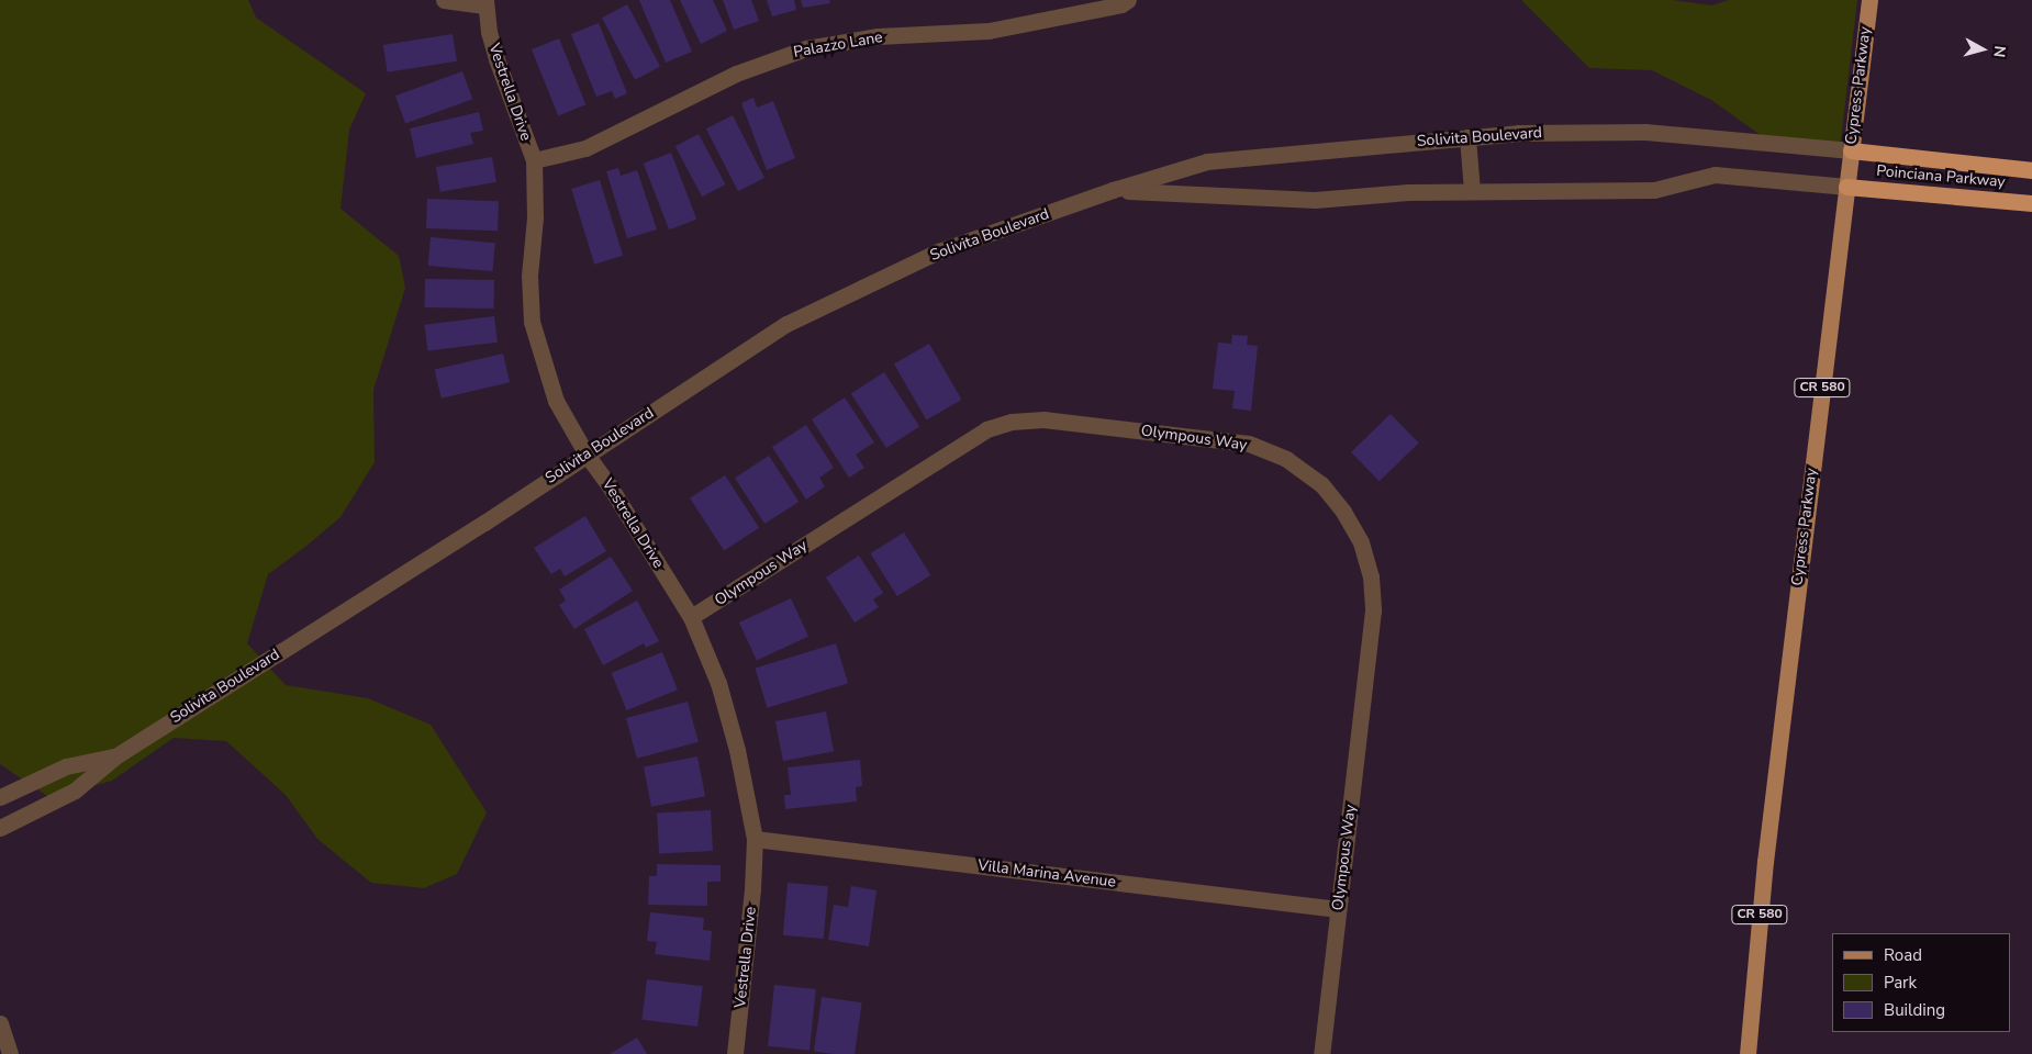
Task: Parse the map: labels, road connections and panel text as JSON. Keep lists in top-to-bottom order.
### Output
{
  "streets": {
    "highway": ["Poinciana Parkway"],
    "main road": ["Cypress Parkway", "CR 580"],
    "street": [
      "Palazzo Lane",
      "Vestrella Drive",
      "Solivita Boulevard",
      "Olympous Way",
      "Villa Marina Avenue"
    ]
  },
  "crossings": [
    ["Palazzo Lane", "Vestrella Drive"],
    ["Cypress Parkway", "Solivita Boulevard"],
    ["Cypress Parkway", "Poinciana Parkway"],
    ["Vestrella Drive", "Solivita Boulevard"],
    ["Vestrella Drive", "Olympous Way"],
    ["Vestrella Drive", "Villa Marina Avenue"],
    ["Solivita Boulevard", "Poinciana Parkway"],
    ["Olympous Way", "Villa Marina Avenue"]
  ],
  "legend": ["Road", "Park", "Building"],
  "north": "right"
}
